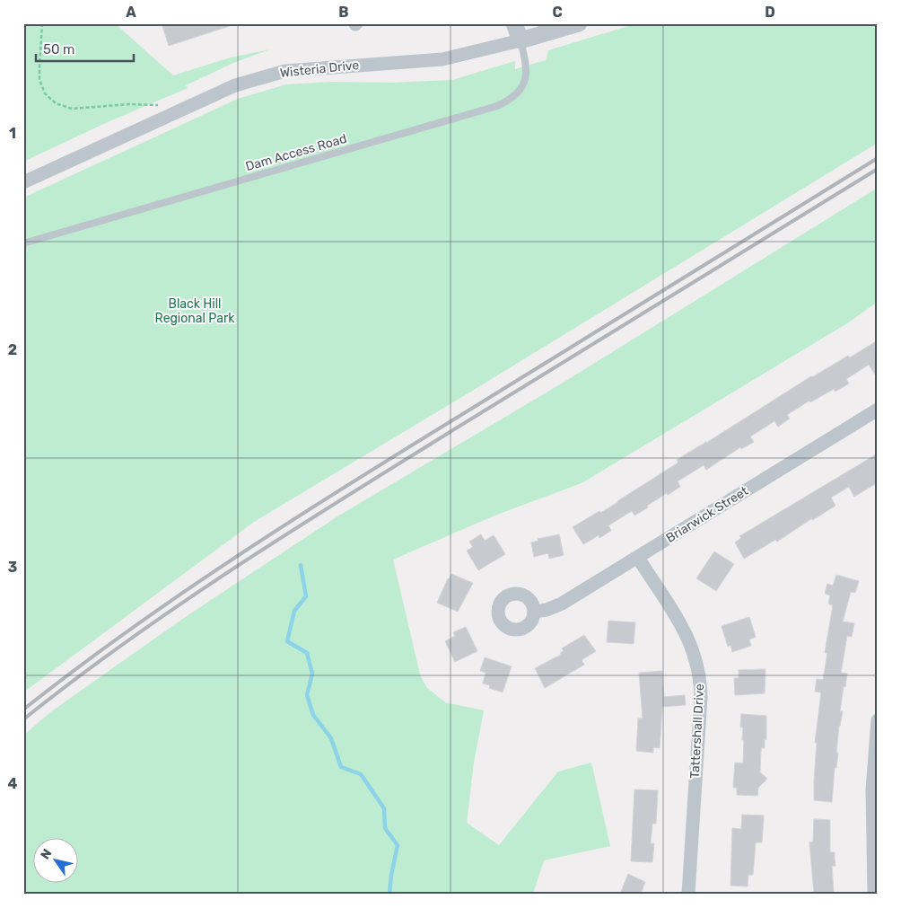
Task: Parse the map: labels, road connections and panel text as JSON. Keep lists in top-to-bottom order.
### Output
{
  "streets": {
    "street": ["Wisteria Drive", "Briarwick Street", "Tattershall Drive"],
    "lane": ["Dam Access Road"]
  },
  "crossings": [
    ["Wisteria Drive", "Dam Access Road"],
    ["Briarwick Street", "Tattershall Drive"]
  ],
  "parks": ["Black Hill Regional Park"],
  "scale_bar": "50 m",
  "north": "top left",
  "grid": {
    "columns": [
      "A",
      "B",
      "C",
      "D"
    ],
    "rows": [
      "1",
      "2",
      "3",
      "4"
    ]
  }
}
